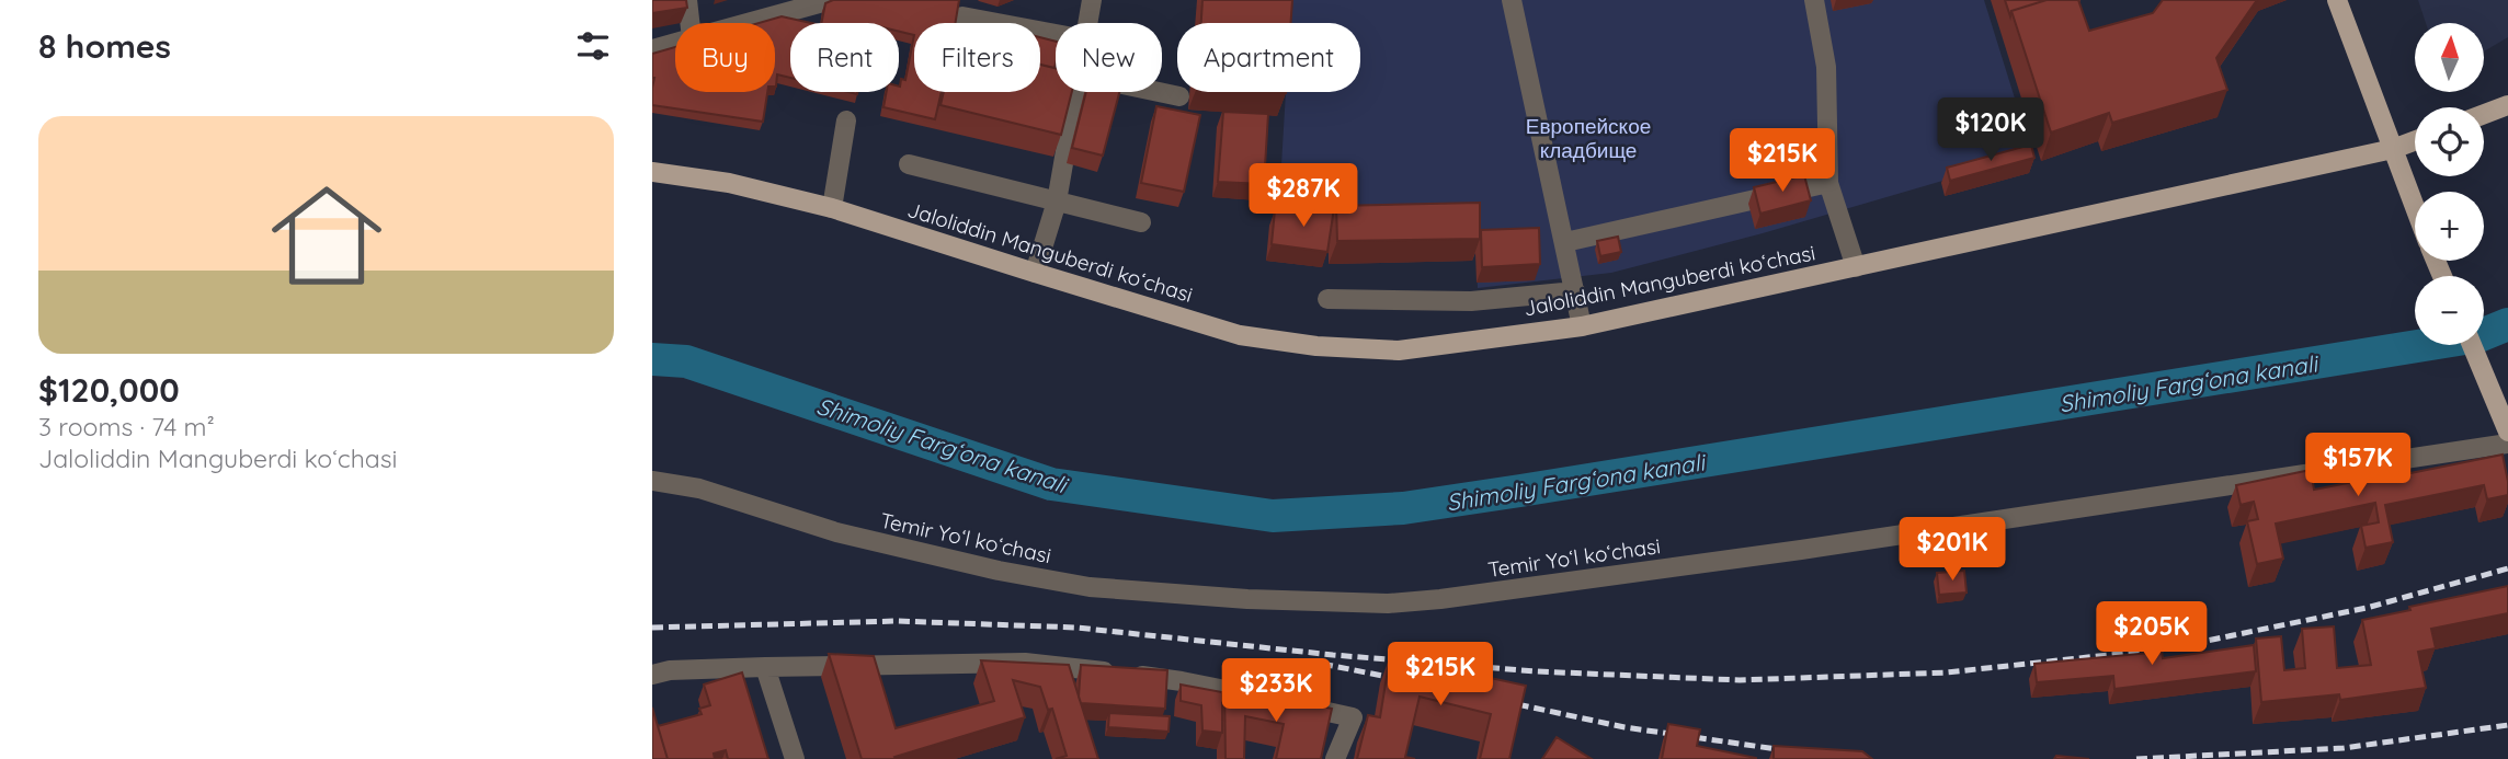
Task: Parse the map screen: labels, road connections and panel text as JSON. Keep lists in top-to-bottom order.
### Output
{
  "streets": {
    "main road": ["Jaloliddin Manguberdi koʻchasi"],
    "street": ["Temir Yoʻl koʻchasi"]
  },
  "water": ["Shimoliy Fargʻona kanali"],
  "parks": ["Европейское кладбище"],
  "north": "top",
  "page": {
    "heading": "8 homes",
    "map_buttons": ["+", "−"],
    "chip": [
      "Buy",
      "Rent",
      "Filters",
      "New",
      "Apartment"
    ],
    "list": [
      {
        "name": "$120,000",
        "note": "3 rooms · 74 m² · Jaloliddin Manguberdi koʻchasi"
      }
    ],
    "price": [
      "$120K",
      "$215K",
      "$287K",
      "$157K",
      "$201K",
      "$205K",
      "$215K",
      "$233K"
    ]
  }
}
